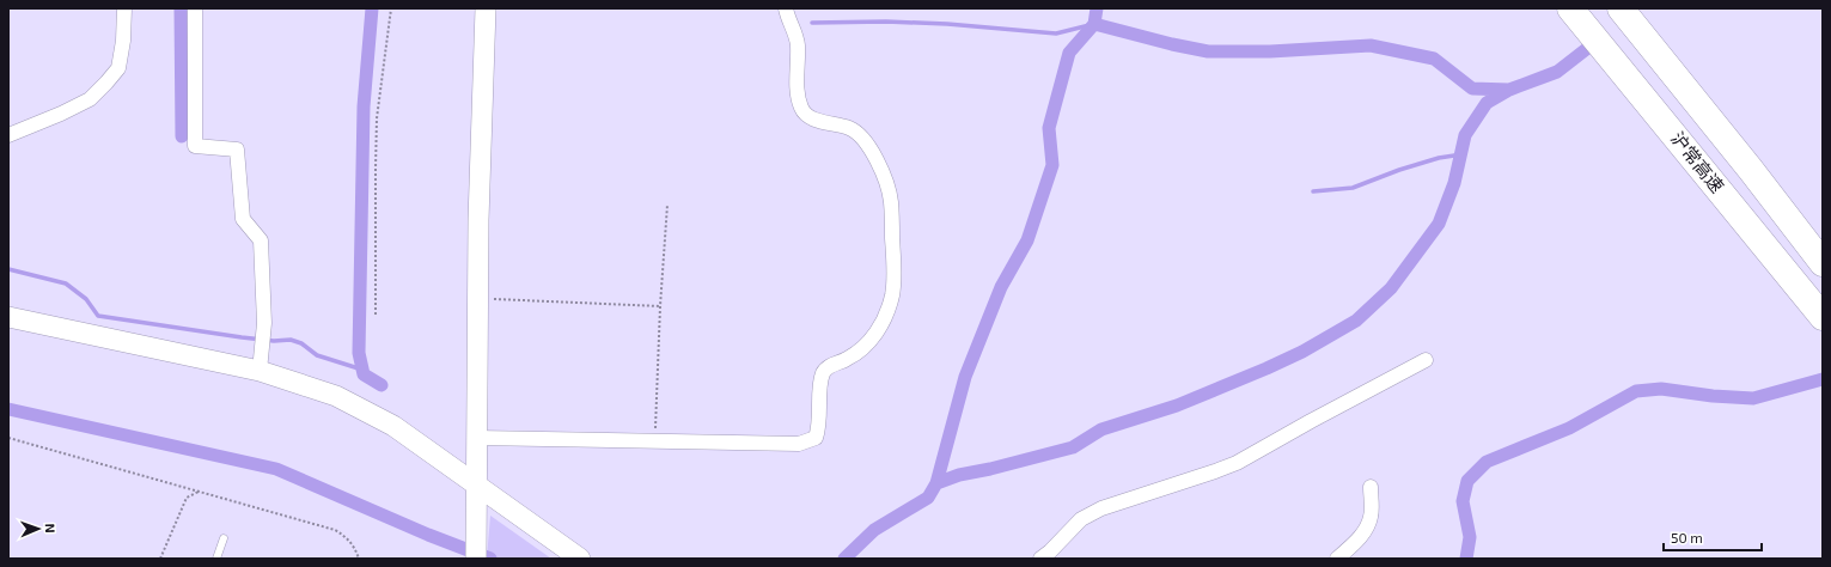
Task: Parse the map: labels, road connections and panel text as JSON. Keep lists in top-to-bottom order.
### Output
{
  "streets": {
    "highway": ["沪常高速"]
  },
  "scale_bar": "50 m",
  "north": "right"
}
